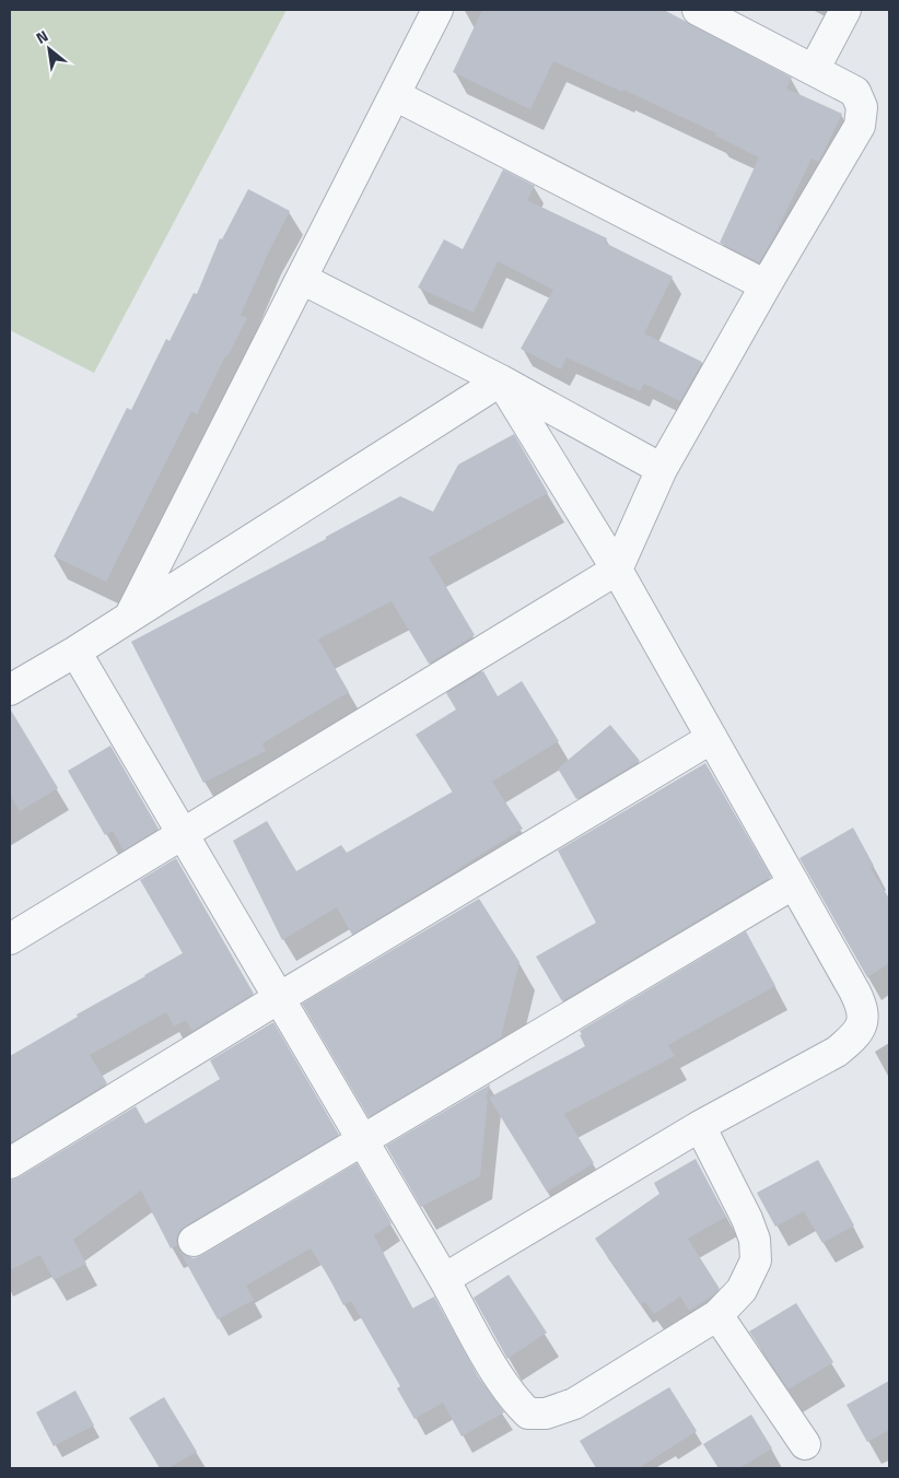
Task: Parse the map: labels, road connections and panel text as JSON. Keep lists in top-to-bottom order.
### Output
{
  "north": "top left"
}
